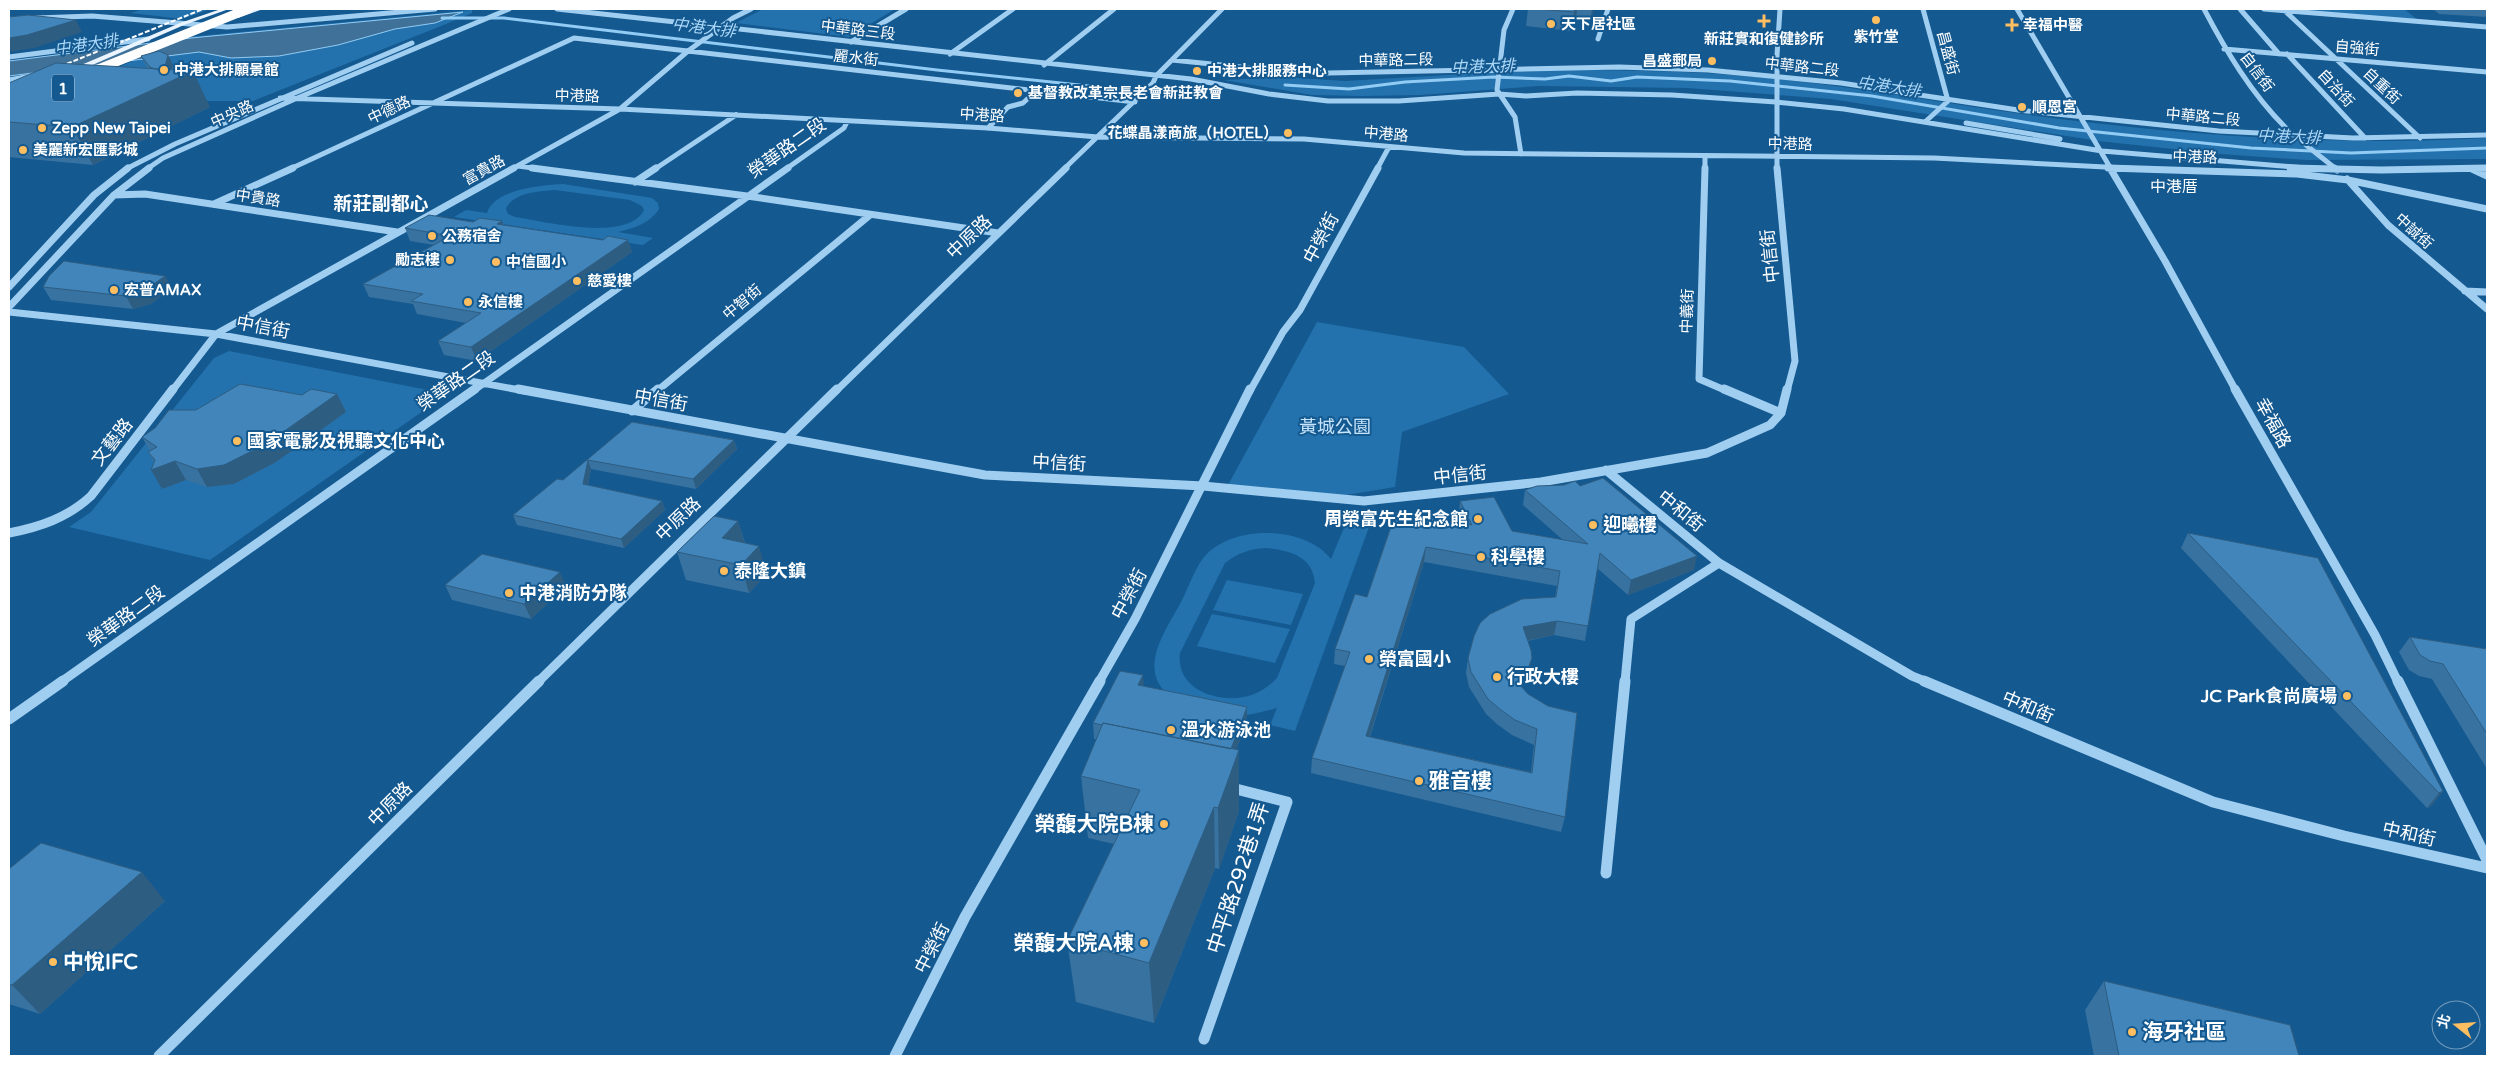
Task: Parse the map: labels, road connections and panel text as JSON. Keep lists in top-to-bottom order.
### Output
{
  "streets": {
    "highway": ["1"],
    "street": [
      "中華路三段",
      "自強街",
      "昌盛街",
      "麗水街",
      "中華路二段",
      "自信街",
      "自重街",
      "自治街",
      "中港路",
      "中德路",
      "中央路",
      "榮華路二段",
      "富貴路",
      "中貴路",
      "中誠街",
      "中原路",
      "中榮街",
      "中信街",
      "中智街",
      "中義街",
      "幸福路",
      "文藝路",
      "中和街",
      "中平路292巷1弄"
    ]
  },
  "crossings": [
    ["中華路三段", "中華路二段"],
    ["中華路三段", "富貴路"],
    ["中華路三段", "中原路"],
    ["自強街", "自信街"],
    ["自強街", "自重街"],
    ["自強街", "自治街"],
    ["昌盛街", "中華路二段"],
    ["麗水街", "中德路"],
    ["麗水街", "富貴路"],
    ["麗水街", "中原路"],
    ["中華路二段", "自信街"],
    ["中華路二段", "自重街"],
    ["中華路二段", "自治街"],
    ["中華路二段", "中誠街"],
    ["中華路二段", "中原路"],
    ["中華路二段", "中信街"],
    ["中華路二段", "幸福路"],
    ["自信街", "中誠街"],
    ["中港路", "中德路"],
    ["中港路", "中央路"],
    ["中港路", "榮華路二段"],
    ["中港路", "富貴路"],
    ["中港路", "中誠街"],
    ["中港路", "中原路"],
    ["中港路", "中榮街"],
    ["中港路", "中信街"],
    ["中港路", "中義街"],
    ["中港路", "幸福路"],
    ["中德路", "中貴路"],
    ["中央路", "中貴路"],
    ["榮華路二段", "中信街"],
    ["富貴路", "中貴路"],
    ["富貴路", "中信街"],
    ["富貴路", "文藝路"],
    ["中原路", "中信街"],
    ["中榮街", "中信街"],
    ["中信街", "中智街"],
    ["中信街", "中義街"],
    ["中信街", "文藝路"],
    ["中信街", "中和街"]
  ],
  "districts": ["中港厝", "新莊副都心"],
  "water": ["中港大排"],
  "parks": ["黃城公園"],
  "places": {
    "other": [
      "紫竹堂",
      "天下居社區",
      "昌盛郵局",
      "中港大排願景館",
      "中港大排服務中心",
      "基督教改革宗長老會新莊教會",
      "順恩宮",
      "Zepp New Taipei",
      "花蝶晶漾商旅（HOTEL）",
      "美麗新宏匯影城",
      "公務宿舍",
      "勵志樓",
      "中信國小",
      "慈愛樓",
      "宏普AMAX",
      "永信樓",
      "國家電影及視聽文化中心",
      "周榮富先生紀念館",
      "迎曦樓",
      "科學樓",
      "泰隆大鎮",
      "中港消防分隊",
      "榮富國小",
      "行政大樓",
      "JC Park食尚廣場",
      "溫水游泳池",
      "雅音樓",
      "榮馥大院B棟",
      "榮馥大院A棟",
      "中悅IFC",
      "海牙社區"
    ],
    "health": ["新莊實和復健診所", "幸福中醫"]
  },
  "north": "left"
}
